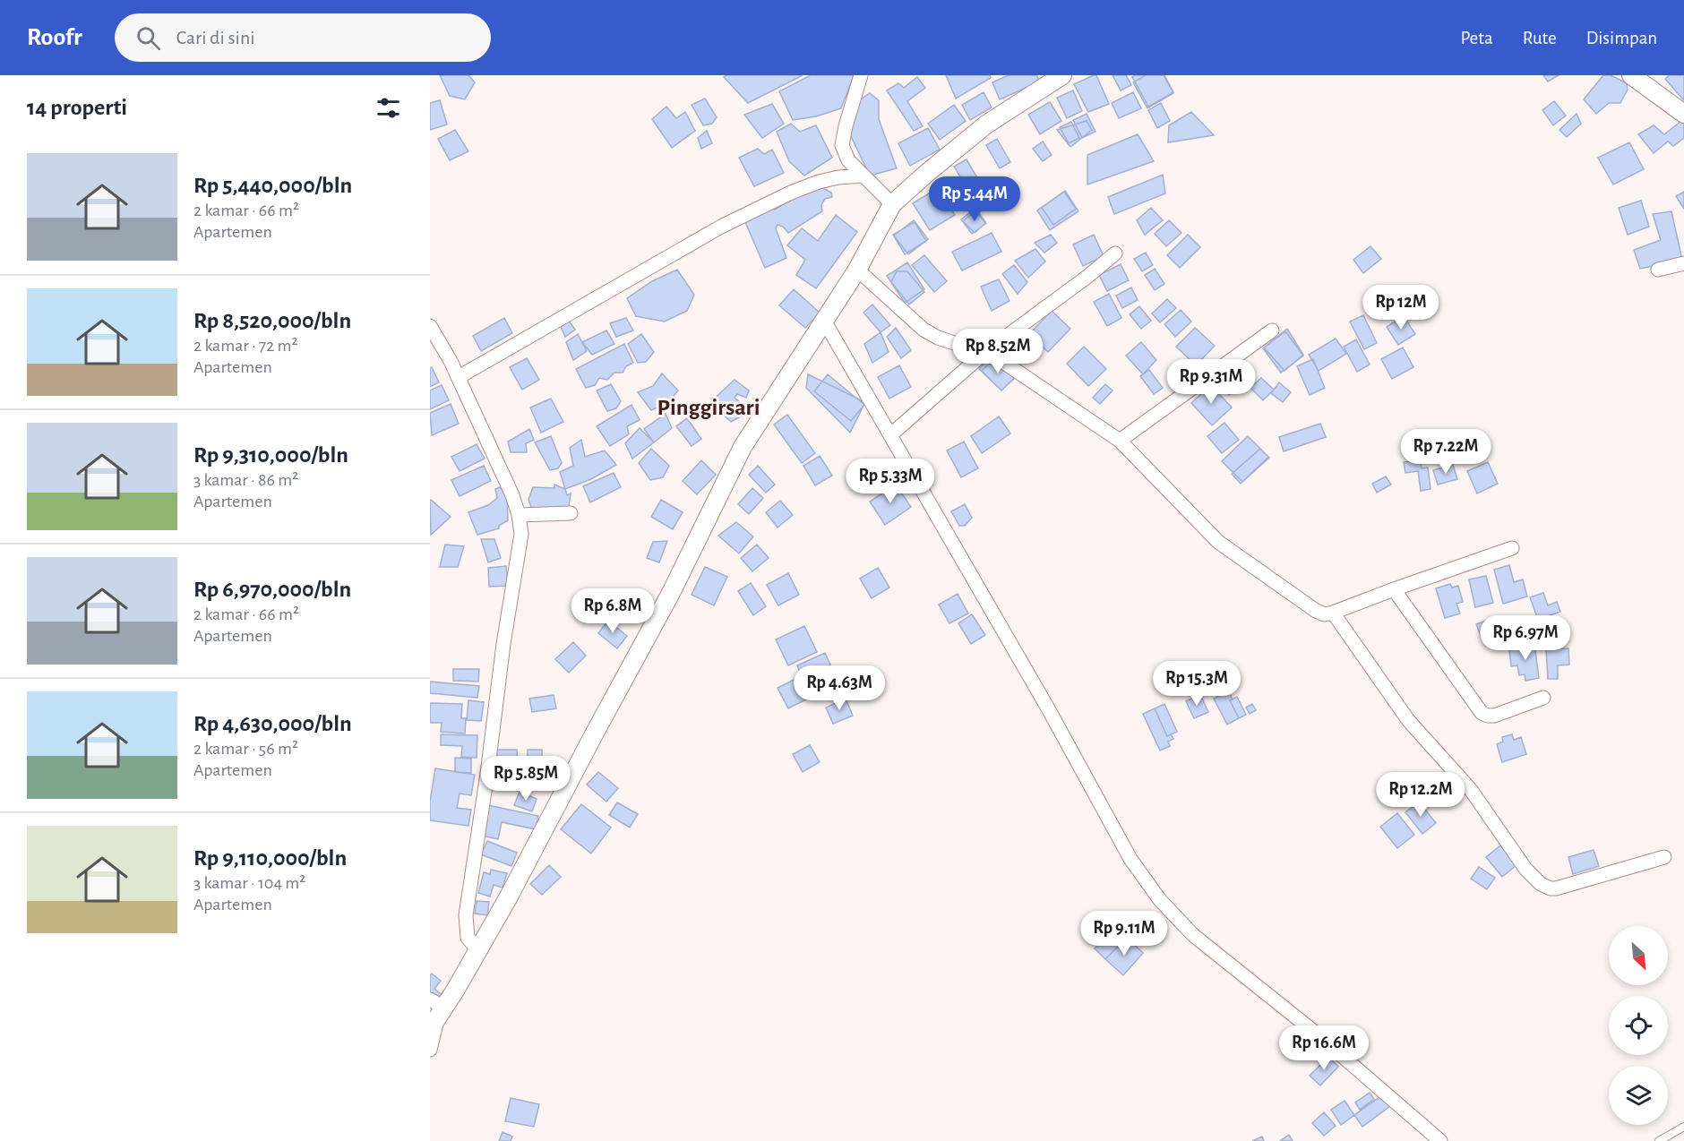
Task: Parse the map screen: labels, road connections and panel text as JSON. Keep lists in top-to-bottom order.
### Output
{
  "districts": ["Pinggirsari"],
  "north": "bottom right",
  "page": {
    "header": "Roofr",
    "search": "Cari di sini",
    "nav": ["Peta", "Rute", "Disimpan"],
    "heading": "14 properti",
    "list": [
      {
        "name": "Rp 5,440,000/bln",
        "note": "2 kamar · 66 m² · Apartemen"
      },
      {
        "name": "Rp 8,520,000/bln",
        "note": "2 kamar · 72 m² · Apartemen"
      },
      {
        "name": "Rp 9,310,000/bln",
        "note": "3 kamar · 86 m² · Apartemen"
      },
      {
        "name": "Rp 6,970,000/bln",
        "note": "2 kamar · 66 m² · Apartemen"
      },
      {
        "name": "Rp 4,630,000/bln",
        "note": "2 kamar · 56 m² · Apartemen"
      },
      {
        "name": "Rp 9,110,000/bln",
        "note": "3 kamar · 104 m² · Apartemen"
      }
    ],
    "price": [
      "Rp 5.44M",
      "Rp 12M",
      "Rp 8.52M",
      "Rp 9.31M",
      "Rp 7.22M",
      "Rp 5.33M",
      "Rp 6.8M",
      "Rp 6.97M",
      "Rp 15.3M",
      "Rp 4.63M",
      "Rp 5.85M",
      "Rp 12.2M",
      "Rp 9.11M",
      "Rp 16.6M"
    ]
  }
}
